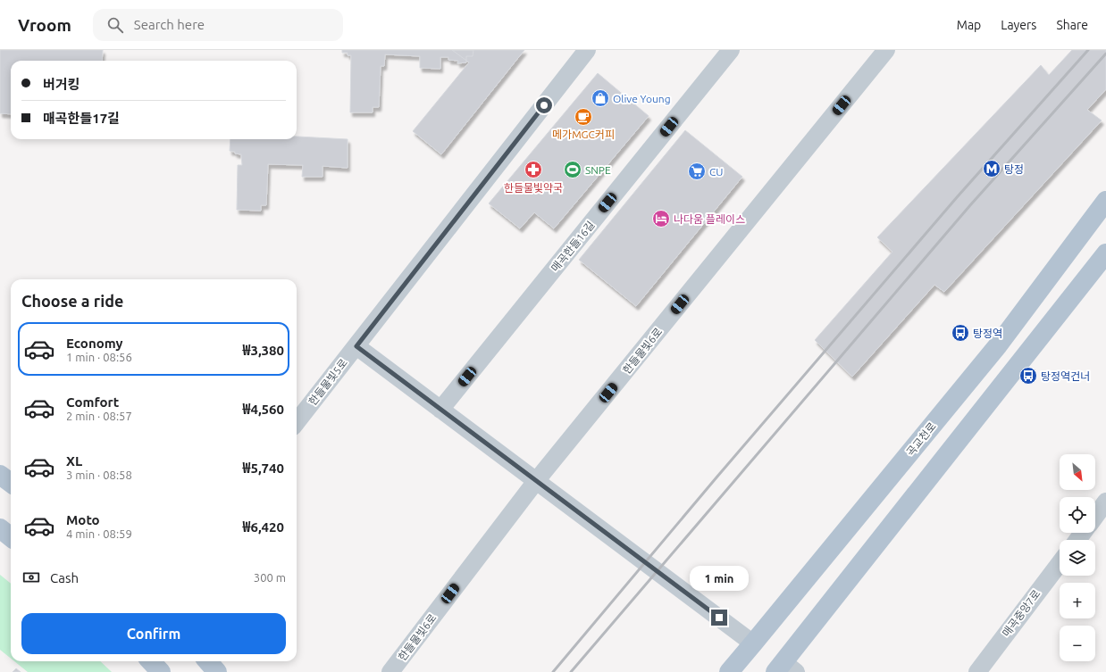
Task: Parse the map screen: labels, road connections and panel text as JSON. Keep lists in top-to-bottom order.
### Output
{
  "streets": {
    "main road": ["곡교천로"],
    "street": [
      "매곡한들16길",
      "한들물빛6로",
      "한들물빛5로",
      "매곡중앙7로"
    ]
  },
  "places": {
    "shop": ["Olive Young"],
    "cafe": ["메가MGC커피"],
    "metro station": ["탕정"],
    "pharmacy": ["한들물빛약국"],
    "sports": ["SNPE"],
    "supermarket": ["CU"],
    "hotel": ["나다움 플레이스"],
    "bus stop": ["탕정역", "탕정역건너"]
  },
  "north": "bottom right",
  "page": {
    "header": "Vroom",
    "search": "Search here",
    "nav": ["Map", "Layers", "Share"],
    "banner": ["버거킹", "매곡한들17길"],
    "heading": "Choose a ride",
    "list": [
      {
        "name": "Economy",
        "note": "1 min · 08:56",
        "value": "₩3,380"
      },
      {
        "name": "Comfort",
        "note": "2 min · 08:57",
        "value": "₩4,560"
      },
      {
        "name": "XL",
        "note": "3 min · 08:58",
        "value": "₩5,740"
      },
      {
        "name": "Moto",
        "note": "4 min · 08:59",
        "value": "₩6,420"
      }
    ],
    "map_buttons": ["+", "−"],
    "pay": ["Cash", "300 m"],
    "bubble": "1 min",
    "buttons": "Confirm"
  }
}
